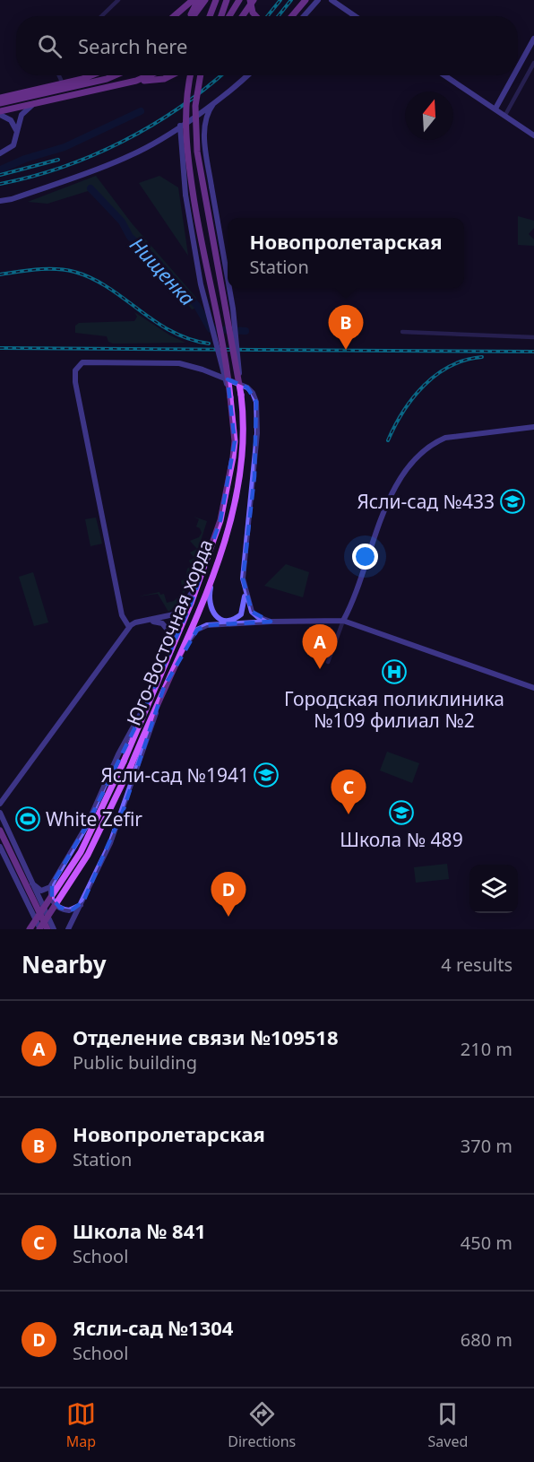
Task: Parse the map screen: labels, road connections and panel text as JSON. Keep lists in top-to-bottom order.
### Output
{
  "streets": {
    "main road": ["Юго-Восточная хорда"]
  },
  "water": ["Нищенка"],
  "places": {
    "school or university": ["Ясли-сад №433", "Ясли-сад №1941", "Школа № 489"],
    "hospital": ["Городская поликлиника №109 филиал №2"],
    "sports": ["White Zefir"]
  },
  "north": "top",
  "page": {
    "search": "Search here",
    "popup": ["Новопролетарская", "Station"],
    "pins": [
      "B",
      "A",
      "C",
      "D"
    ],
    "heading": ["Nearby", "4 results"],
    "list": [
      {
        "mark": "A",
        "name": "Отделение связи №109518",
        "note": "Public building",
        "value": "210 m"
      },
      {
        "mark": "B",
        "name": "Новопролетарская",
        "note": "Station",
        "value": "370 m"
      },
      {
        "mark": "C",
        "name": "Школа № 841",
        "note": "School",
        "value": "450 m"
      },
      {
        "mark": "D",
        "name": "Ясли-сад №1304",
        "note": "School",
        "value": "680 m"
      }
    ],
    "nav": ["Map", "Directions", "Saved"]
  }
}
